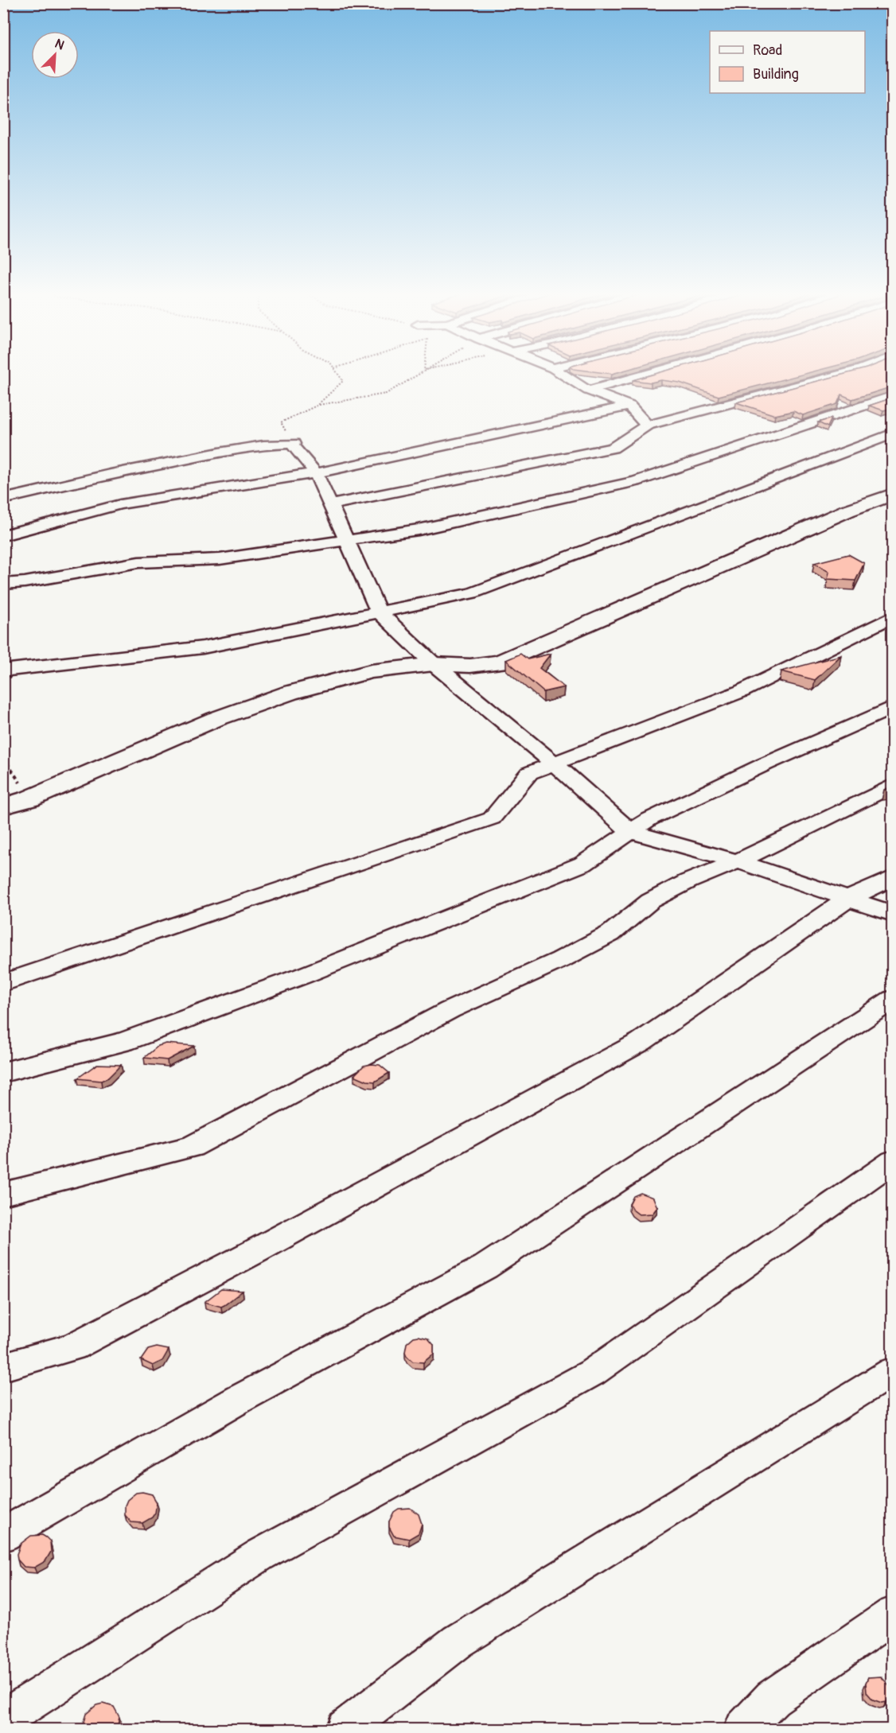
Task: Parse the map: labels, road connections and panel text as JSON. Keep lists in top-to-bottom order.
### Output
{
  "legend": ["Road", "Building"],
  "north": "top right"
}
